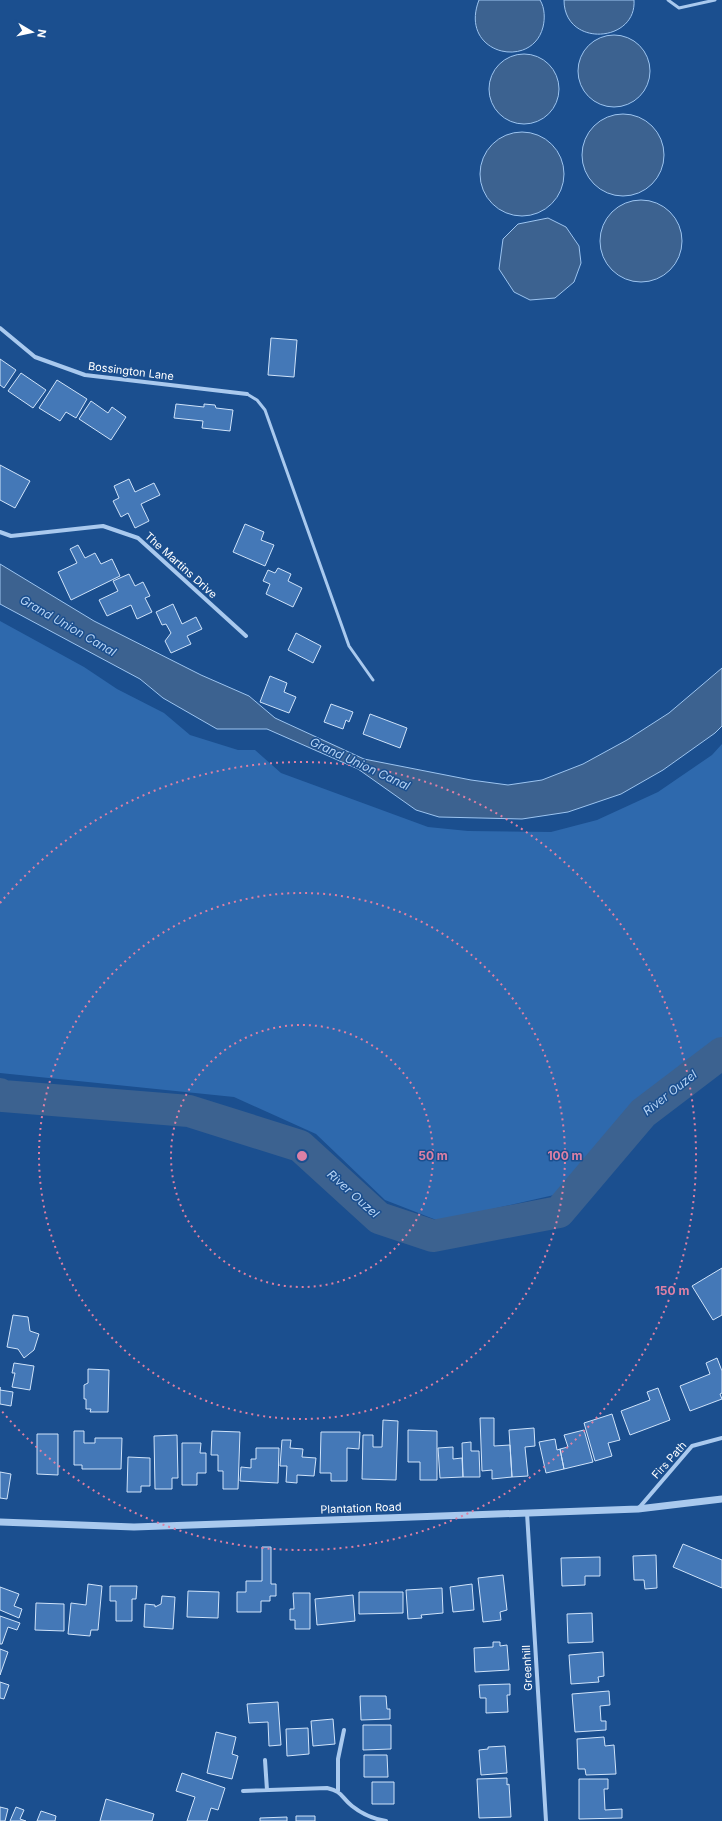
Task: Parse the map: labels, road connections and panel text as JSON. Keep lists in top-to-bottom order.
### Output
{
  "streets": {
    "street": [
      "Bossington Lane",
      "The Martins Drive",
      "Firs Path",
      "Plantation Road",
      "Greenhill"
    ]
  },
  "crossings": [
    ["Firs Path", "Plantation Road"],
    ["Plantation Road", "Greenhill"]
  ],
  "water": ["Grand Union Canal", "River Ouzel"],
  "north": "right",
  "rings": ["50 m", "100 m", "150 m"]
}
